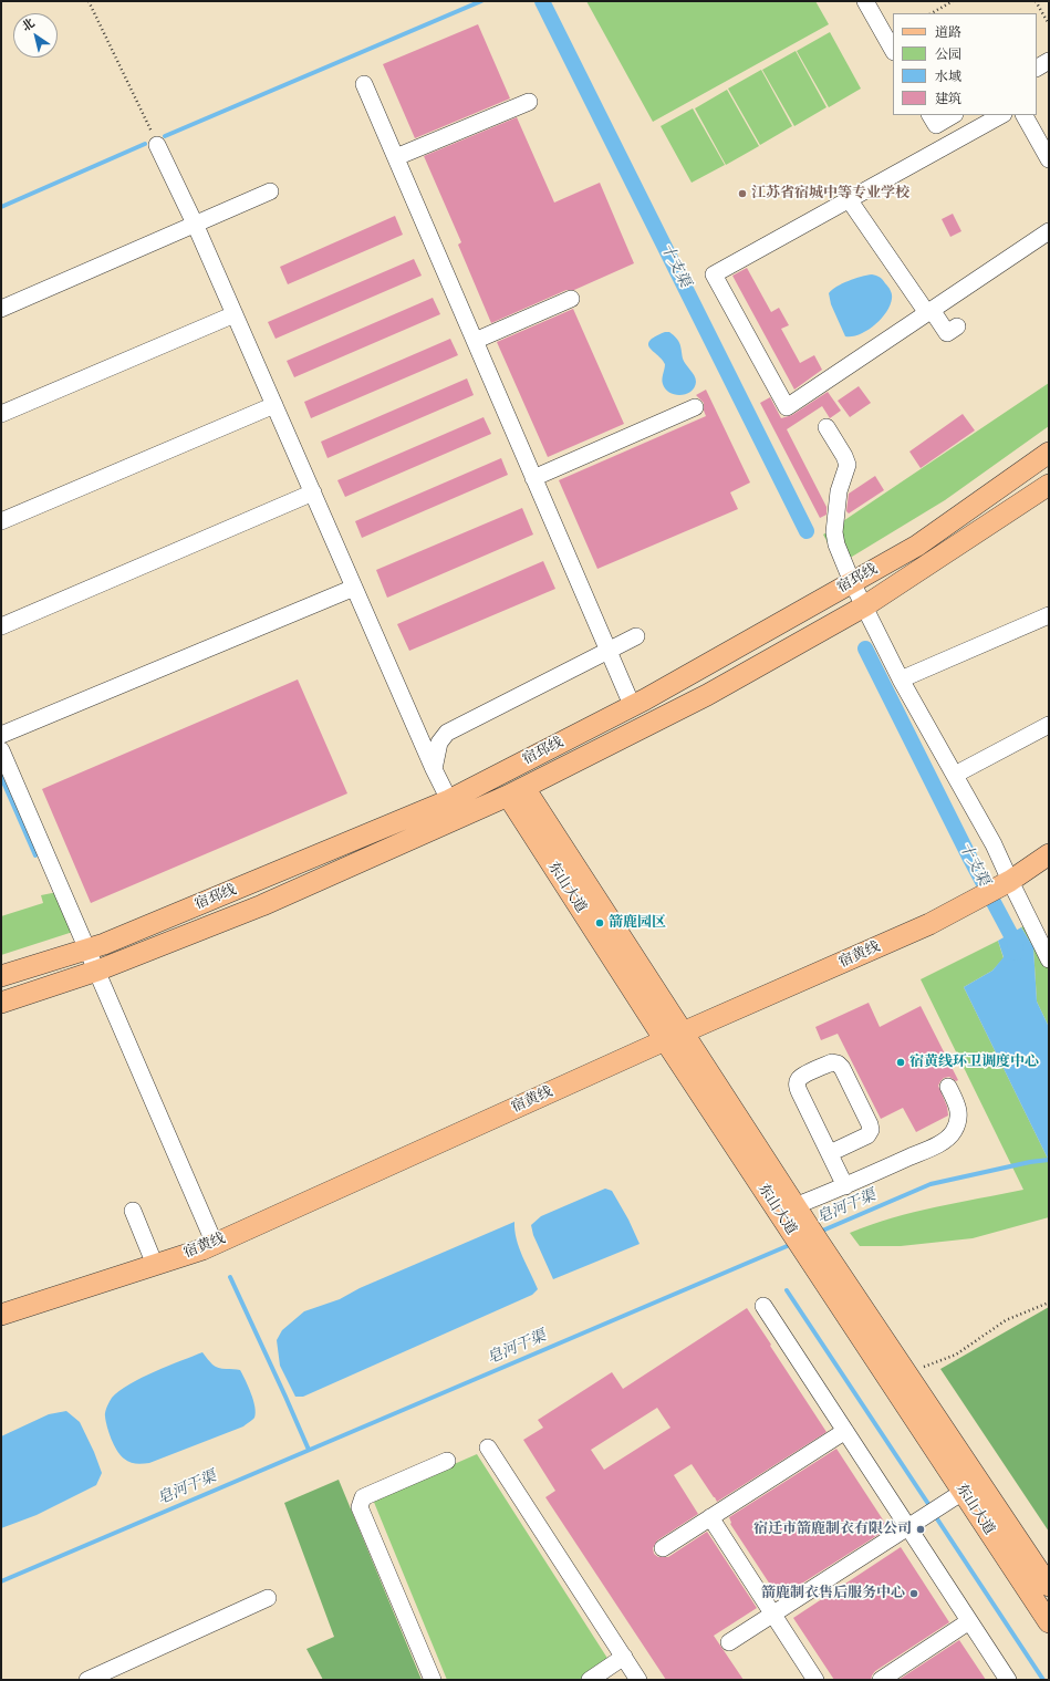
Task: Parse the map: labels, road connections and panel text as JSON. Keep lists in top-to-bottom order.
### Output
{
  "streets": {
    "main road": ["宿邳线", "东山大道", "宿黄线"]
  },
  "crossings": [
    ["宿邳线", "东山大道"],
    ["东山大道", "宿黄线"]
  ],
  "water": ["十支渠", "皂河干渠"],
  "places": [
    "江苏省宿城中等专业学校",
    "箭鹿园区",
    "宿黄线环卫调度中心",
    "宿迁市箭鹿制衣有限公司",
    "箭鹿制衣售后服务中心"
  ],
  "legend": [
    "道路",
    "公园",
    "水域",
    "建筑"
  ],
  "north": "top left"
}
